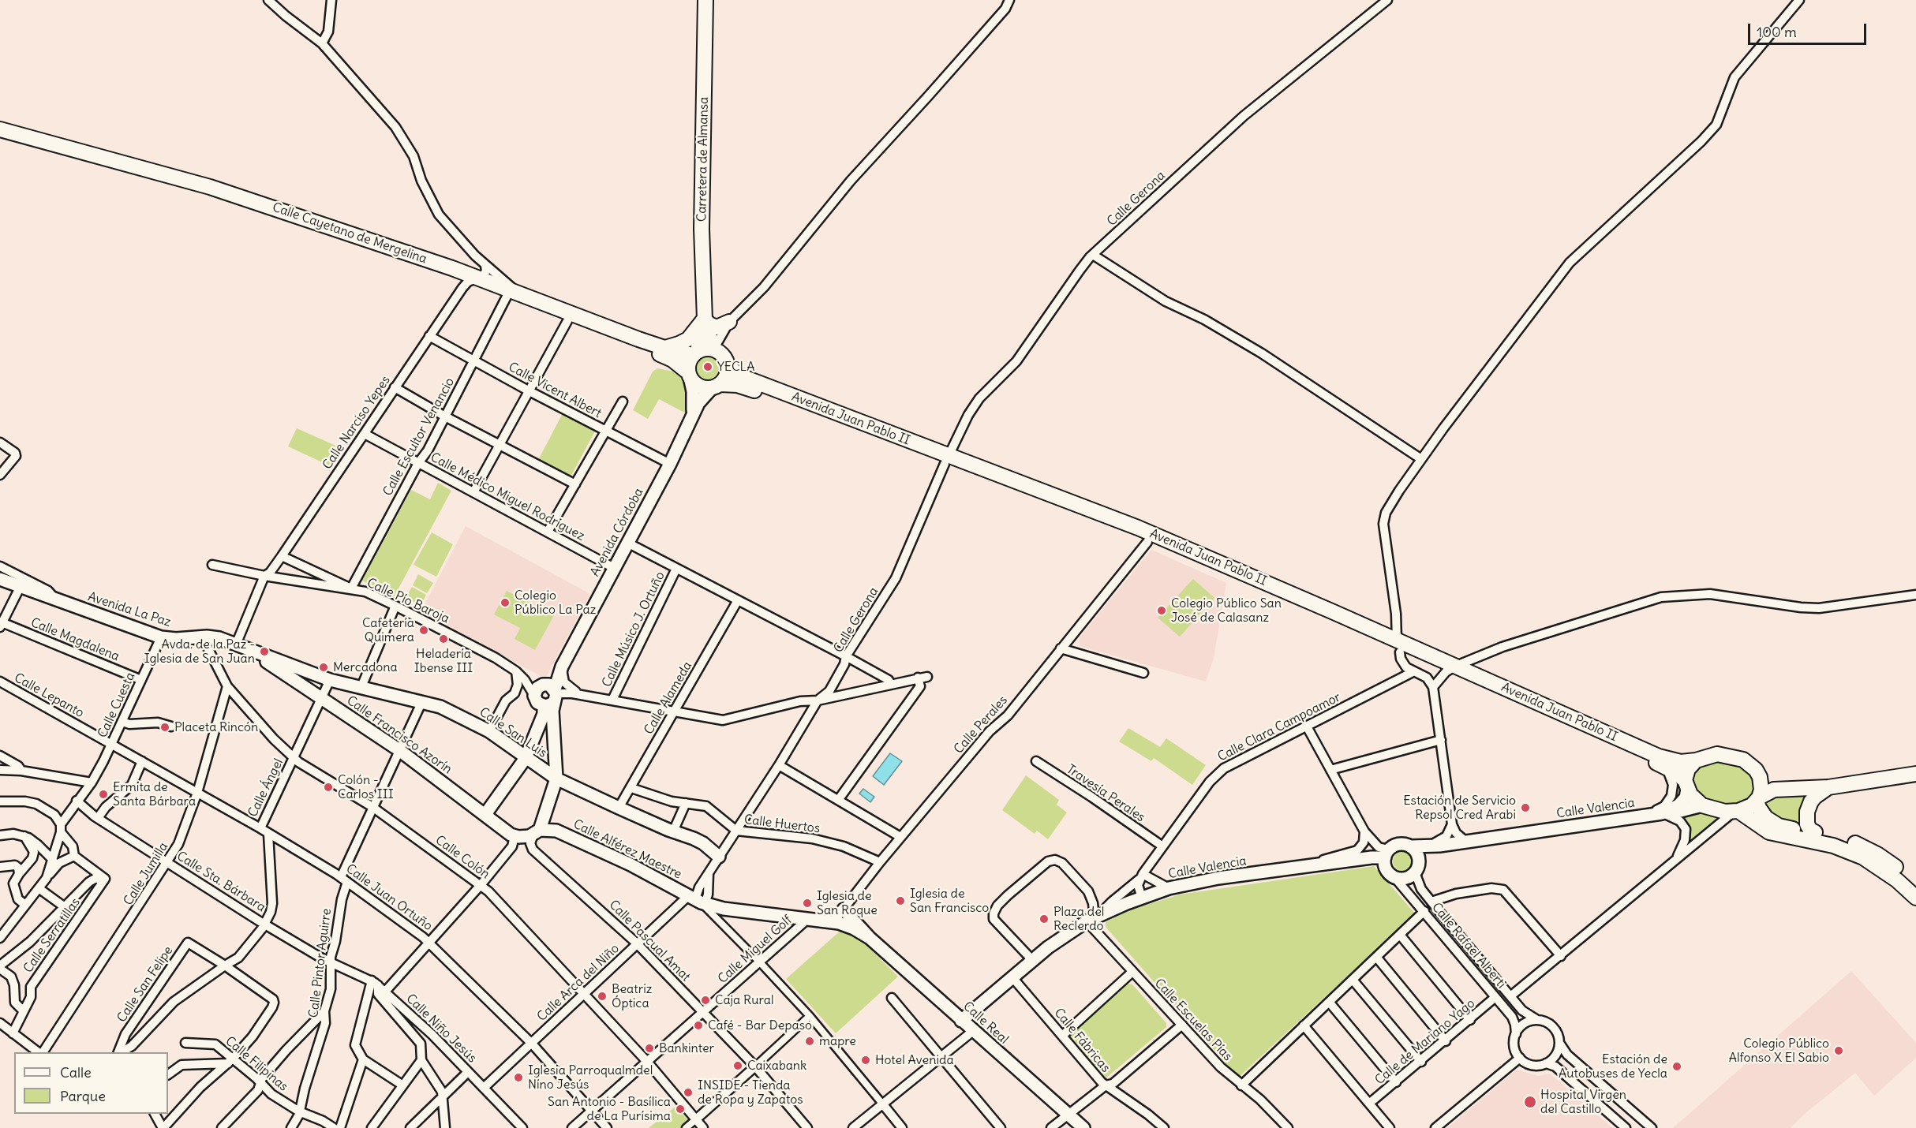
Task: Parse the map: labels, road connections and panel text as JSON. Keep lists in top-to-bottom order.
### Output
{
  "streets": {
    "main road": [
      "Carretera de Almansa",
      "Calle Cayetano de Mergelina",
      "Avenida Juan Pablo II",
      "Avenida Córdoba",
      "Avenida La Paz",
      "Calle San Luis",
      "Calle Francisco Azorín",
      "Calle Valencia",
      "Calle Alférez Maestre",
      "Calle Real"
    ],
    "street": [
      "Calle Gerona",
      "Calle Vicent Albert",
      "Calle Narciso Yepes",
      "Calle Escultor Venancio",
      "Calle Médico Miguel Rodríguez",
      "Calle Pío Baroja",
      "Calle Músico J. Ortuño",
      "Calle Magdalena",
      "Calle Lepanto",
      "Calle Alameda",
      "Calle Cuesta",
      "Calle Perales",
      "Calle Clara Campoamor",
      "Calle Ángel",
      "Travesía Perales",
      "Calle Huertos",
      "Calle Colón",
      "Calle Jumilla",
      "Calle Sta. Bárbara",
      "Calle Juan Ortuño",
      "Calle Serratillas",
      "Calle Pascual Amat",
      "Calle Rafael Alberti",
      "Calle Miguel Golf",
      "Calle Pintor Aguirre",
      "Calle Arca del Niño",
      "Calle San Felipe",
      "Calle Escuelas Pías",
      "Calle Niño Jesús",
      "Calle Fábricas",
      "Calle de Mariano Yago",
      "Calle Filipinas"
    ]
  },
  "crossings": [
    ["Calle Gerona", "Avenida Juan Pablo II"],
    ["Calle Gerona", "Calle San Luis"],
    ["Calle Gerona", "Calle Huertos"],
    ["Calle Gerona", "Calle Alférez Maestre"],
    ["Calle Gerona", "Calle Arca del Niño"],
    ["Calle Cayetano de Mergelina", "Calle Narciso Yepes"],
    ["Calle Cayetano de Mergelina", "Calle Escultor Venancio"],
    ["Calle Cayetano de Mergelina", "Avenida Córdoba"],
    ["Calle Vicent Albert", "Calle Narciso Yepes"],
    ["Calle Vicent Albert", "Calle Escultor Venancio"],
    ["Calle Vicent Albert", "Avenida Córdoba"],
    ["Avenida Juan Pablo II", "Calle Perales"],
    ["Avenida Juan Pablo II", "Calle Valencia"],
    ["Calle Narciso Yepes", "Calle Médico Miguel Rodríguez"],
    ["Calle Narciso Yepes", "Calle Pío Baroja"],
    ["Calle Escultor Venancio", "Calle Médico Miguel Rodríguez"],
    ["Calle Escultor Venancio", "Calle Pío Baroja"],
    ["Calle Médico Miguel Rodríguez", "Avenida Córdoba"],
    ["Avenida Córdoba", "Calle Pío Baroja"],
    ["Avenida La Paz", "Calle Cuesta"],
    ["Avenida La Paz", "Calle San Luis"],
    ["Avenida La Paz", "Calle Francisco Azorín"],
    ["Calle Magdalena", "Calle Cuesta"],
    ["Calle Lepanto", "Calle Cuesta"],
    ["Calle Lepanto", "Calle Juan Ortuño"],
    ["Calle Alameda", "Calle San Luis"],
    ["Calle Alameda", "Calle Huertos"],
    ["Calle Cuesta", "Calle Sta. Bárbara"],
    ["Calle Cuesta", "Calle Juan Ortuño"],
    ["Calle Perales", "Calle Huertos"],
    ["Calle Perales", "Calle Alférez Maestre"],
    ["Calle Clara Campoamor", "Travesía Perales"],
    ["Calle Clara Campoamor", "Calle Valencia"],
    ["Calle Clara Campoamor", "Calle Escuelas Pías"],
    ["Calle San Luis", "Calle Francisco Azorín"],
    ["Calle San Luis", "Calle Ángel"],
    ["Calle San Luis", "Calle Pintor Aguirre"],
    ["Calle Francisco Azorín", "Calle Ángel"],
    ["Calle Francisco Azorín", "Calle Pintor Aguirre"],
    ["Calle Ángel", "Calle Colón"],
    ["Calle Ángel", "Calle Juan Ortuño"],
    ["Calle Valencia", "Calle Rafael Alberti"],
    ["Calle Valencia", "Calle Escuelas Pías"],
    ["Calle Valencia", "Calle Real"],
    ["Calle Valencia", "Calle Fábricas"],
    ["Calle Alférez Maestre", "Calle Miguel Golf"],
    ["Calle Alférez Maestre", "Calle Arca del Niño"],
    ["Calle Alférez Maestre", "Calle Real"],
    ["Calle Colón", "Calle Jumilla"],
    ["Calle Colón", "Calle Miguel Golf"],
    ["Calle Colón", "Calle Pintor Aguirre"],
    ["Calle Colón", "Calle Arca del Niño"],
    ["Calle Jumilla", "Calle Sta. Bárbara"],
    ["Calle Jumilla", "Calle Juan Ortuño"],
    ["Calle Sta. Bárbara", "Calle Pintor Aguirre"],
    ["Calle Sta. Bárbara", "Calle Niño Jesús"],
    ["Calle Juan Ortuño", "Calle Miguel Golf"],
    ["Calle Juan Ortuño", "Calle Pintor Aguirre"],
    ["Calle Juan Ortuño", "Calle Arca del Niño"],
    ["Calle Pascual Amat", "Calle Miguel Golf"],
    ["Calle Pascual Amat", "Calle Arca del Niño"],
    ["Calle Rafael Alberti", "Calle de Mariano Yago"],
    ["Calle Pintor Aguirre", "Calle Niño Jesús"],
    ["Calle Pintor Aguirre", "Calle Filipinas"],
    ["Calle Arca del Niño", "Calle Niño Jesús"]
  ],
  "places": [
    "YECLA",
    "Colegio Público La Paz",
    "Colegio Público San José de Calasanz",
    "Cafetería Quimera",
    "Heladería Ibense III",
    "Avda. de la Paz - Iglesia de San Juan",
    "Mercadona",
    "Placeta Rincón",
    "Colón - Carlos III",
    "Ermita de Santa Bárbara",
    "Estación de Servicio Repsol Cred Arabi",
    "Iglesia de San Francisco",
    "Iglesia de San Roque",
    "Plaza del Reclerdo",
    "Beatriz Óptica",
    "Caja Rural",
    "Café - Bar Depaso",
    "mapre",
    "Bankinter",
    "Colegio Público Alfonso X El Sabio",
    "Hotel Avenida",
    "Caixabank",
    "Estación de Autobuses de Yecla",
    "Iglesia Parroqualmdel Níno Jesús",
    "INSIDE - Tienda de Ropa y Zapatos",
    "Hospital Virgen del Castillo",
    "San Antonio - Basílica de La Purísima"
  ],
  "legend": ["Calle", "Parque"],
  "scale_bar": "100 m"
}
